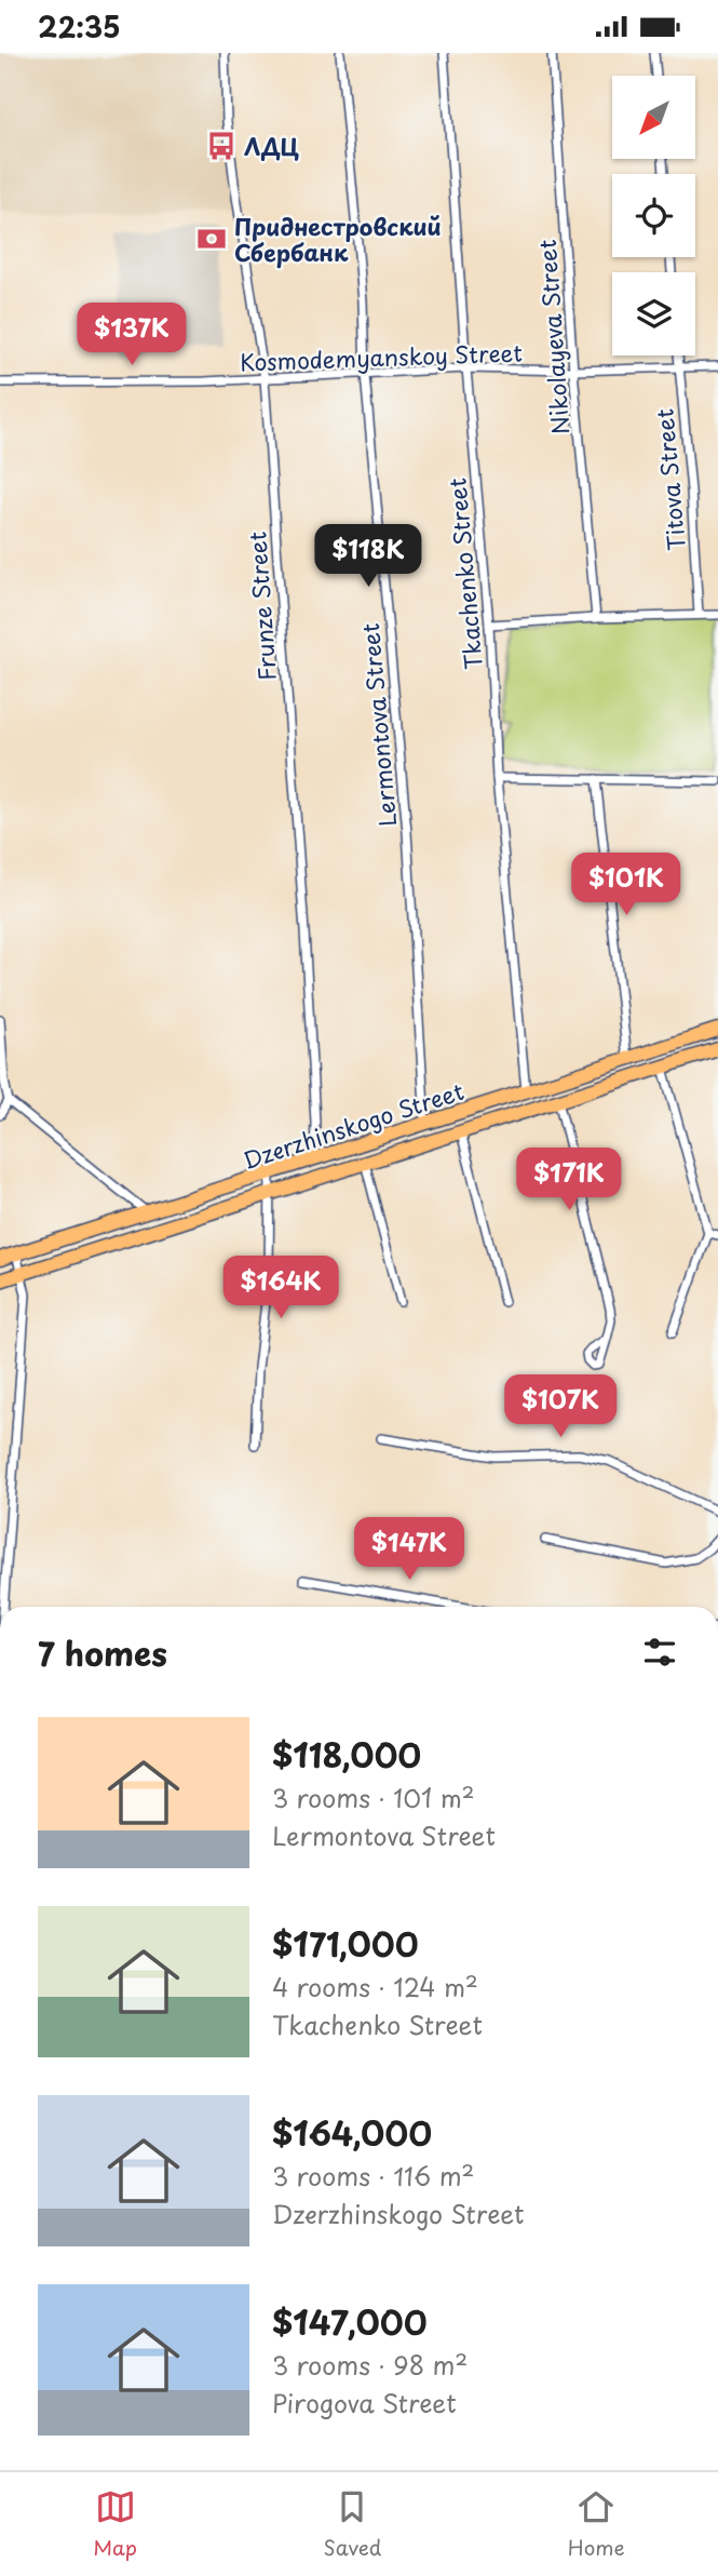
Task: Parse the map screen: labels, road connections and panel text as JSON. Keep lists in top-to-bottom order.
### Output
{
  "streets": {
    "highway": ["Dzerzhinskogo Street"],
    "street": [
      "Nikolayeva Street",
      "Kosmodemyanskoy Street",
      "Titova Street",
      "Tkachenko Street",
      "Frunze Street",
      "Lermontova Street"
    ]
  },
  "crossings": [
    ["Nikolayeva Street", "Kosmodemyanskoy Street"],
    ["Kosmodemyanskoy Street", "Titova Street"],
    ["Kosmodemyanskoy Street", "Tkachenko Street"],
    ["Kosmodemyanskoy Street", "Frunze Street"],
    ["Kosmodemyanskoy Street", "Lermontova Street"],
    ["Tkachenko Street", "Dzerzhinskogo Street"],
    ["Frunze Street", "Dzerzhinskogo Street"],
    ["Lermontova Street", "Dzerzhinskogo Street"]
  ],
  "places": {
    "bus stop": ["ЛДЦ"],
    "bank": ["Приднестровский Сбербанк"]
  },
  "north": "bottom left",
  "page": {
    "status": "22:35",
    "price": [
      "$137K",
      "$118K",
      "$101K",
      "$171K",
      "$164K",
      "$107K",
      "$147K"
    ],
    "heading": "7 homes",
    "list": [
      {
        "name": "$118,000",
        "note": "3 rooms · 101 m² · Lermontova Street"
      },
      {
        "name": "$171,000",
        "note": "4 rooms · 124 m² · Tkachenko Street"
      },
      {
        "name": "$164,000",
        "note": "3 rooms · 116 m² · Dzerzhinskogo Street"
      },
      {
        "name": "$147,000",
        "note": "3 rooms · 98 m² · Pirogova Street"
      }
    ],
    "tabs": ["Map", "Saved", "Home"]
  }
}
